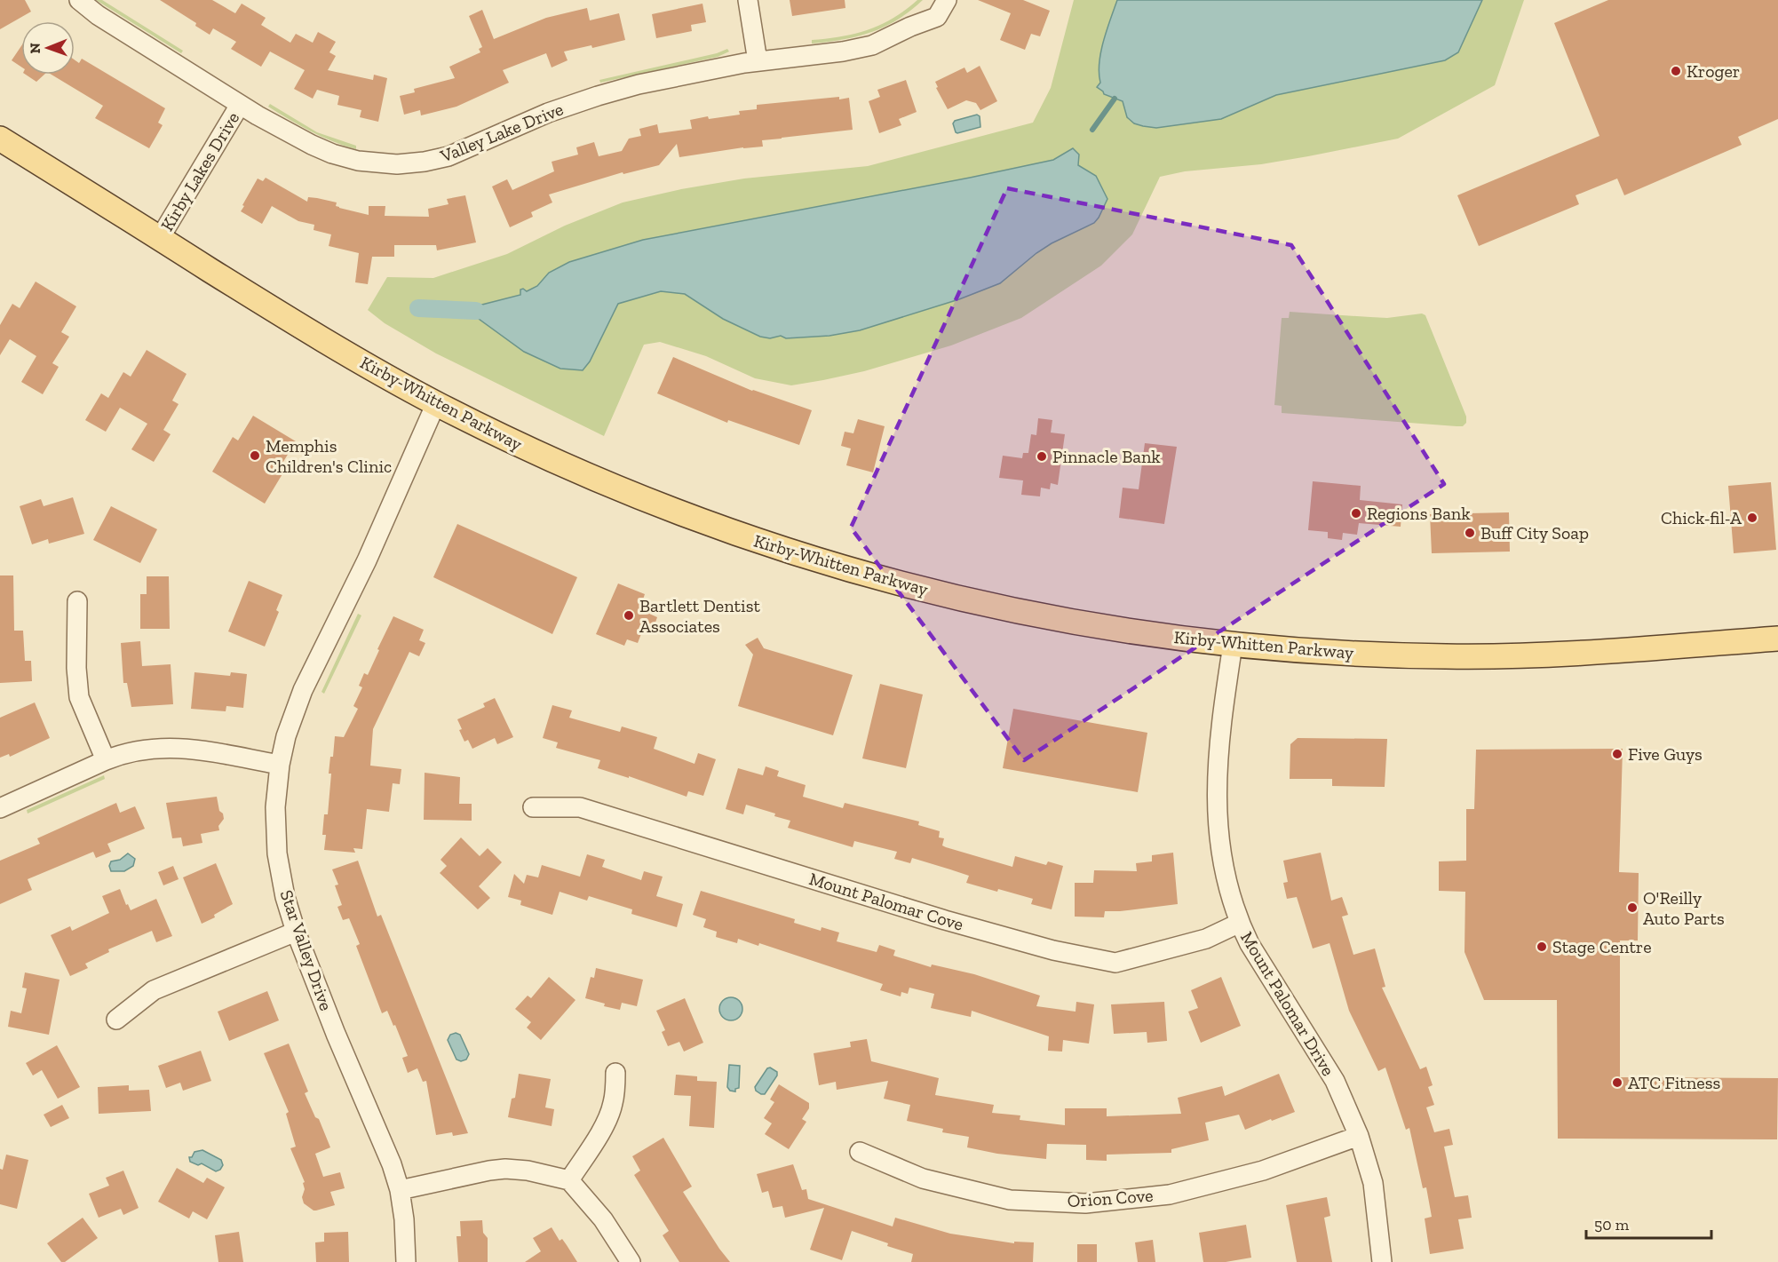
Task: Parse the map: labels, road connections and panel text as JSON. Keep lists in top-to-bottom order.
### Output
{
  "streets": {
    "main road": ["Kirby-Whitten Parkway"],
    "street": [
      "Valley Lake Drive",
      "Kirby Lakes Drive",
      "Mount Palomar Cove",
      "Star Valley Drive",
      "Mount Palomar Drive",
      "Orion Cove"
    ]
  },
  "crossings": [
    ["Valley Lake Drive", "Kirby Lakes Drive"],
    ["Kirby Lakes Drive", "Kirby-Whitten Parkway"],
    ["Kirby-Whitten Parkway", "Star Valley Drive"],
    ["Kirby-Whitten Parkway", "Mount Palomar Drive"],
    ["Mount Palomar Cove", "Mount Palomar Drive"],
    ["Mount Palomar Drive", "Orion Cove"]
  ],
  "places": [
    "Kroger",
    "Memphis Children's Clinic",
    "Pinnacle Bank",
    "Regions Bank",
    "Chick-fil-A",
    "Buff City Soap",
    "Bartlett Dentist Associates",
    "Five Guys",
    "O'Reilly Auto Parts",
    "Stage Centre",
    "ATC Fitness"
  ],
  "scale_bar": "50 m",
  "north": "left"
}
